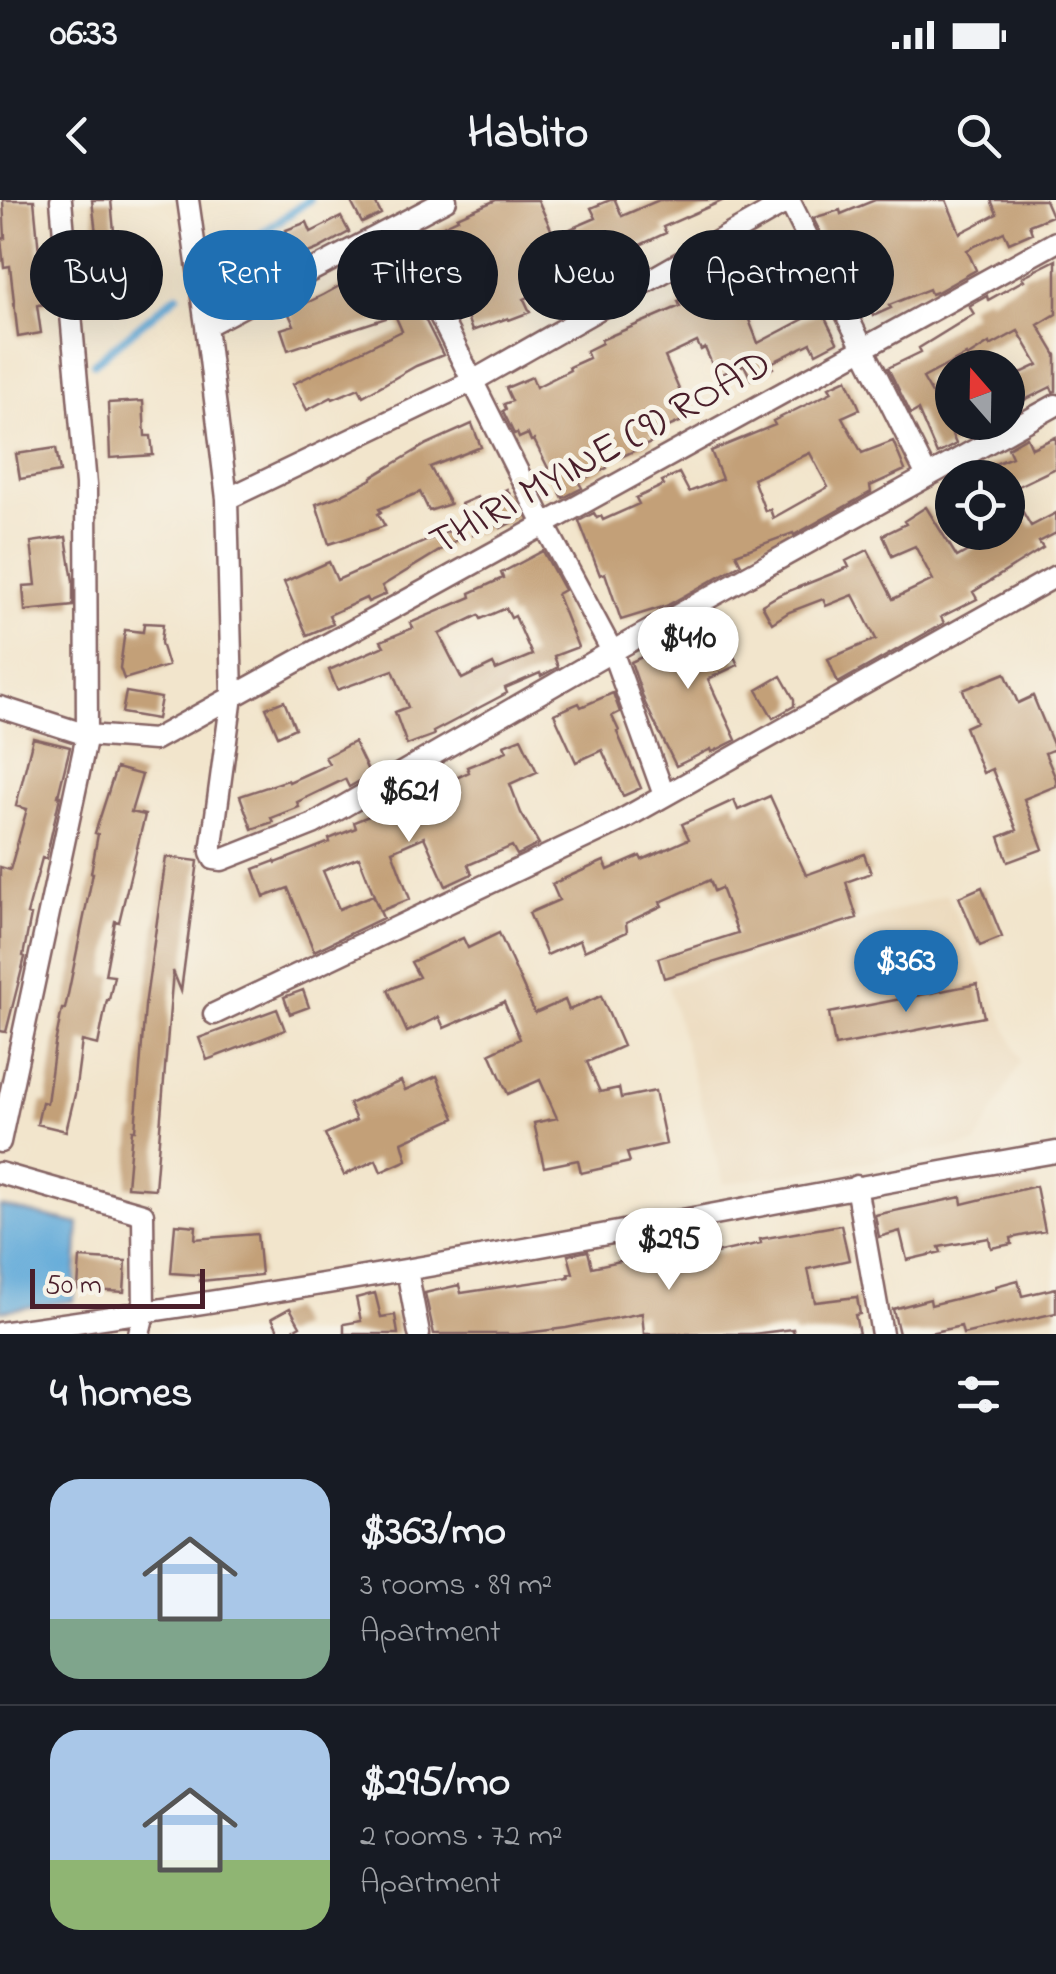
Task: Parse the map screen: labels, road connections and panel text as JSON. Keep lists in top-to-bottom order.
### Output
{
  "streets": {
    "street": ["THIRI MYINE (9) ROAD"]
  },
  "scale_bar": "50 m",
  "north": "top",
  "page": {
    "status": "06:33",
    "header": "Habito",
    "chip": [
      "Buy",
      "Rent",
      "Filters",
      "New",
      "Apartment"
    ],
    "price": [
      "$410",
      "$621",
      "$363",
      "$295"
    ],
    "scale": "50 m",
    "heading": "4 homes",
    "list": [
      {
        "name": "$363/mo",
        "note": "3 rooms · 89 m² · Apartment"
      },
      {
        "name": "$295/mo",
        "note": "2 rooms · 72 m² · Apartment"
      }
    ]
  }
}
